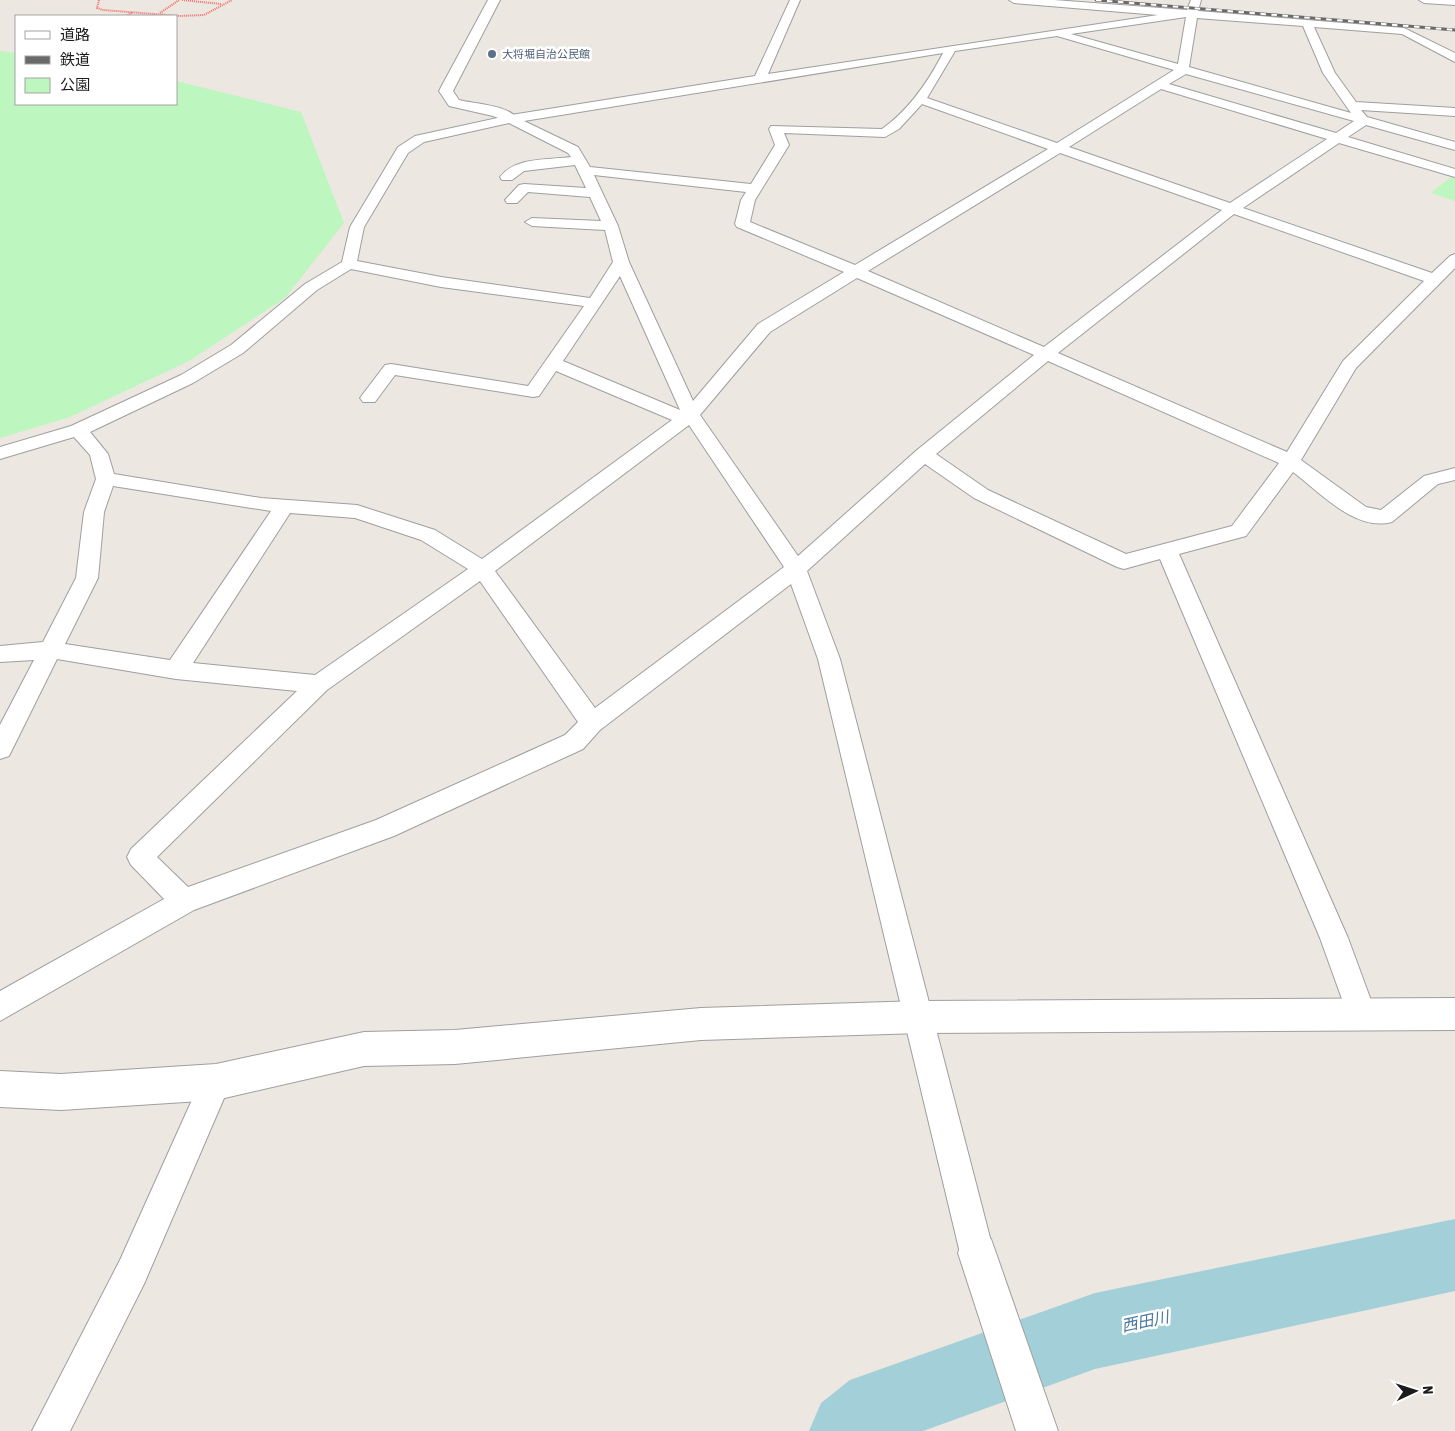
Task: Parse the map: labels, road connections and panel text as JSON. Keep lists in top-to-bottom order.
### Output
{
  "water": ["西田川"],
  "places": ["大将堀自治公民館"],
  "legend": ["道路", "鉄道", "公園"],
  "north": "right"
}
